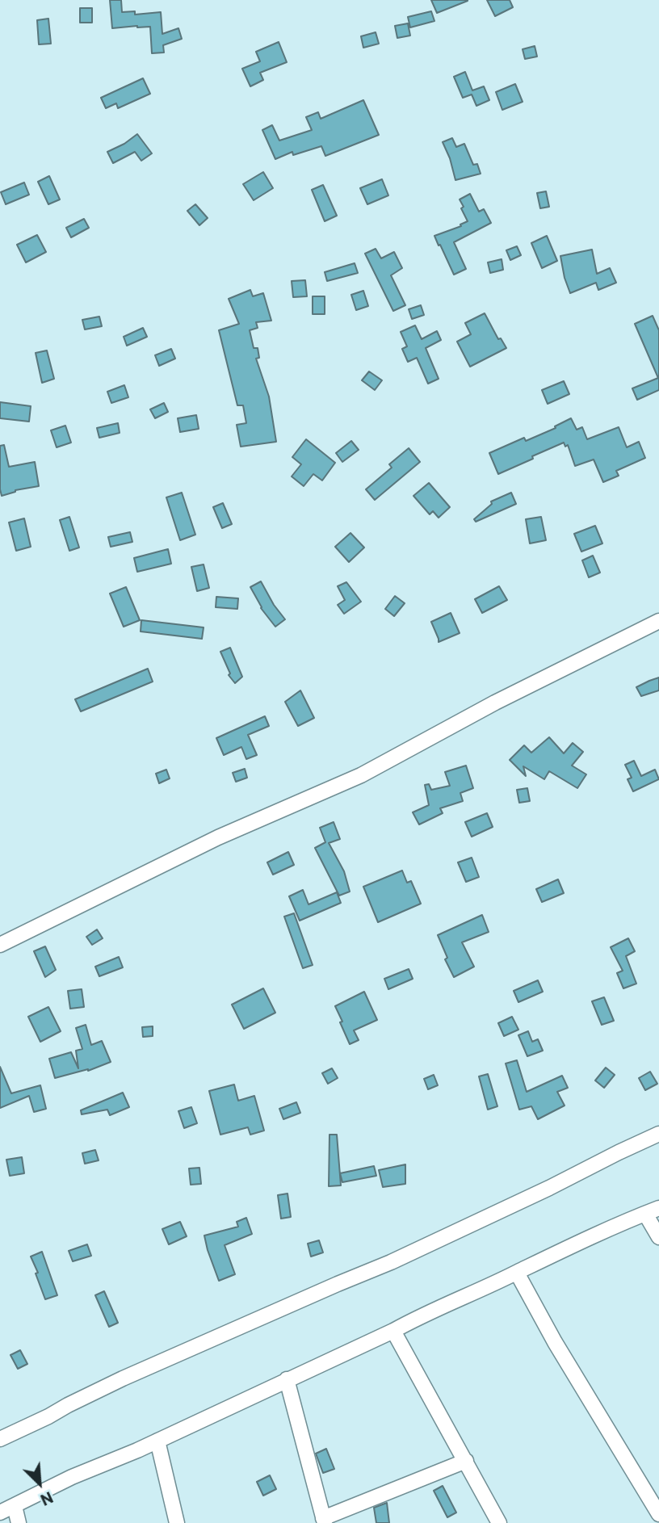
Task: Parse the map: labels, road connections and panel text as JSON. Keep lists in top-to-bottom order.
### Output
{
  "north": "bottom right"
}
